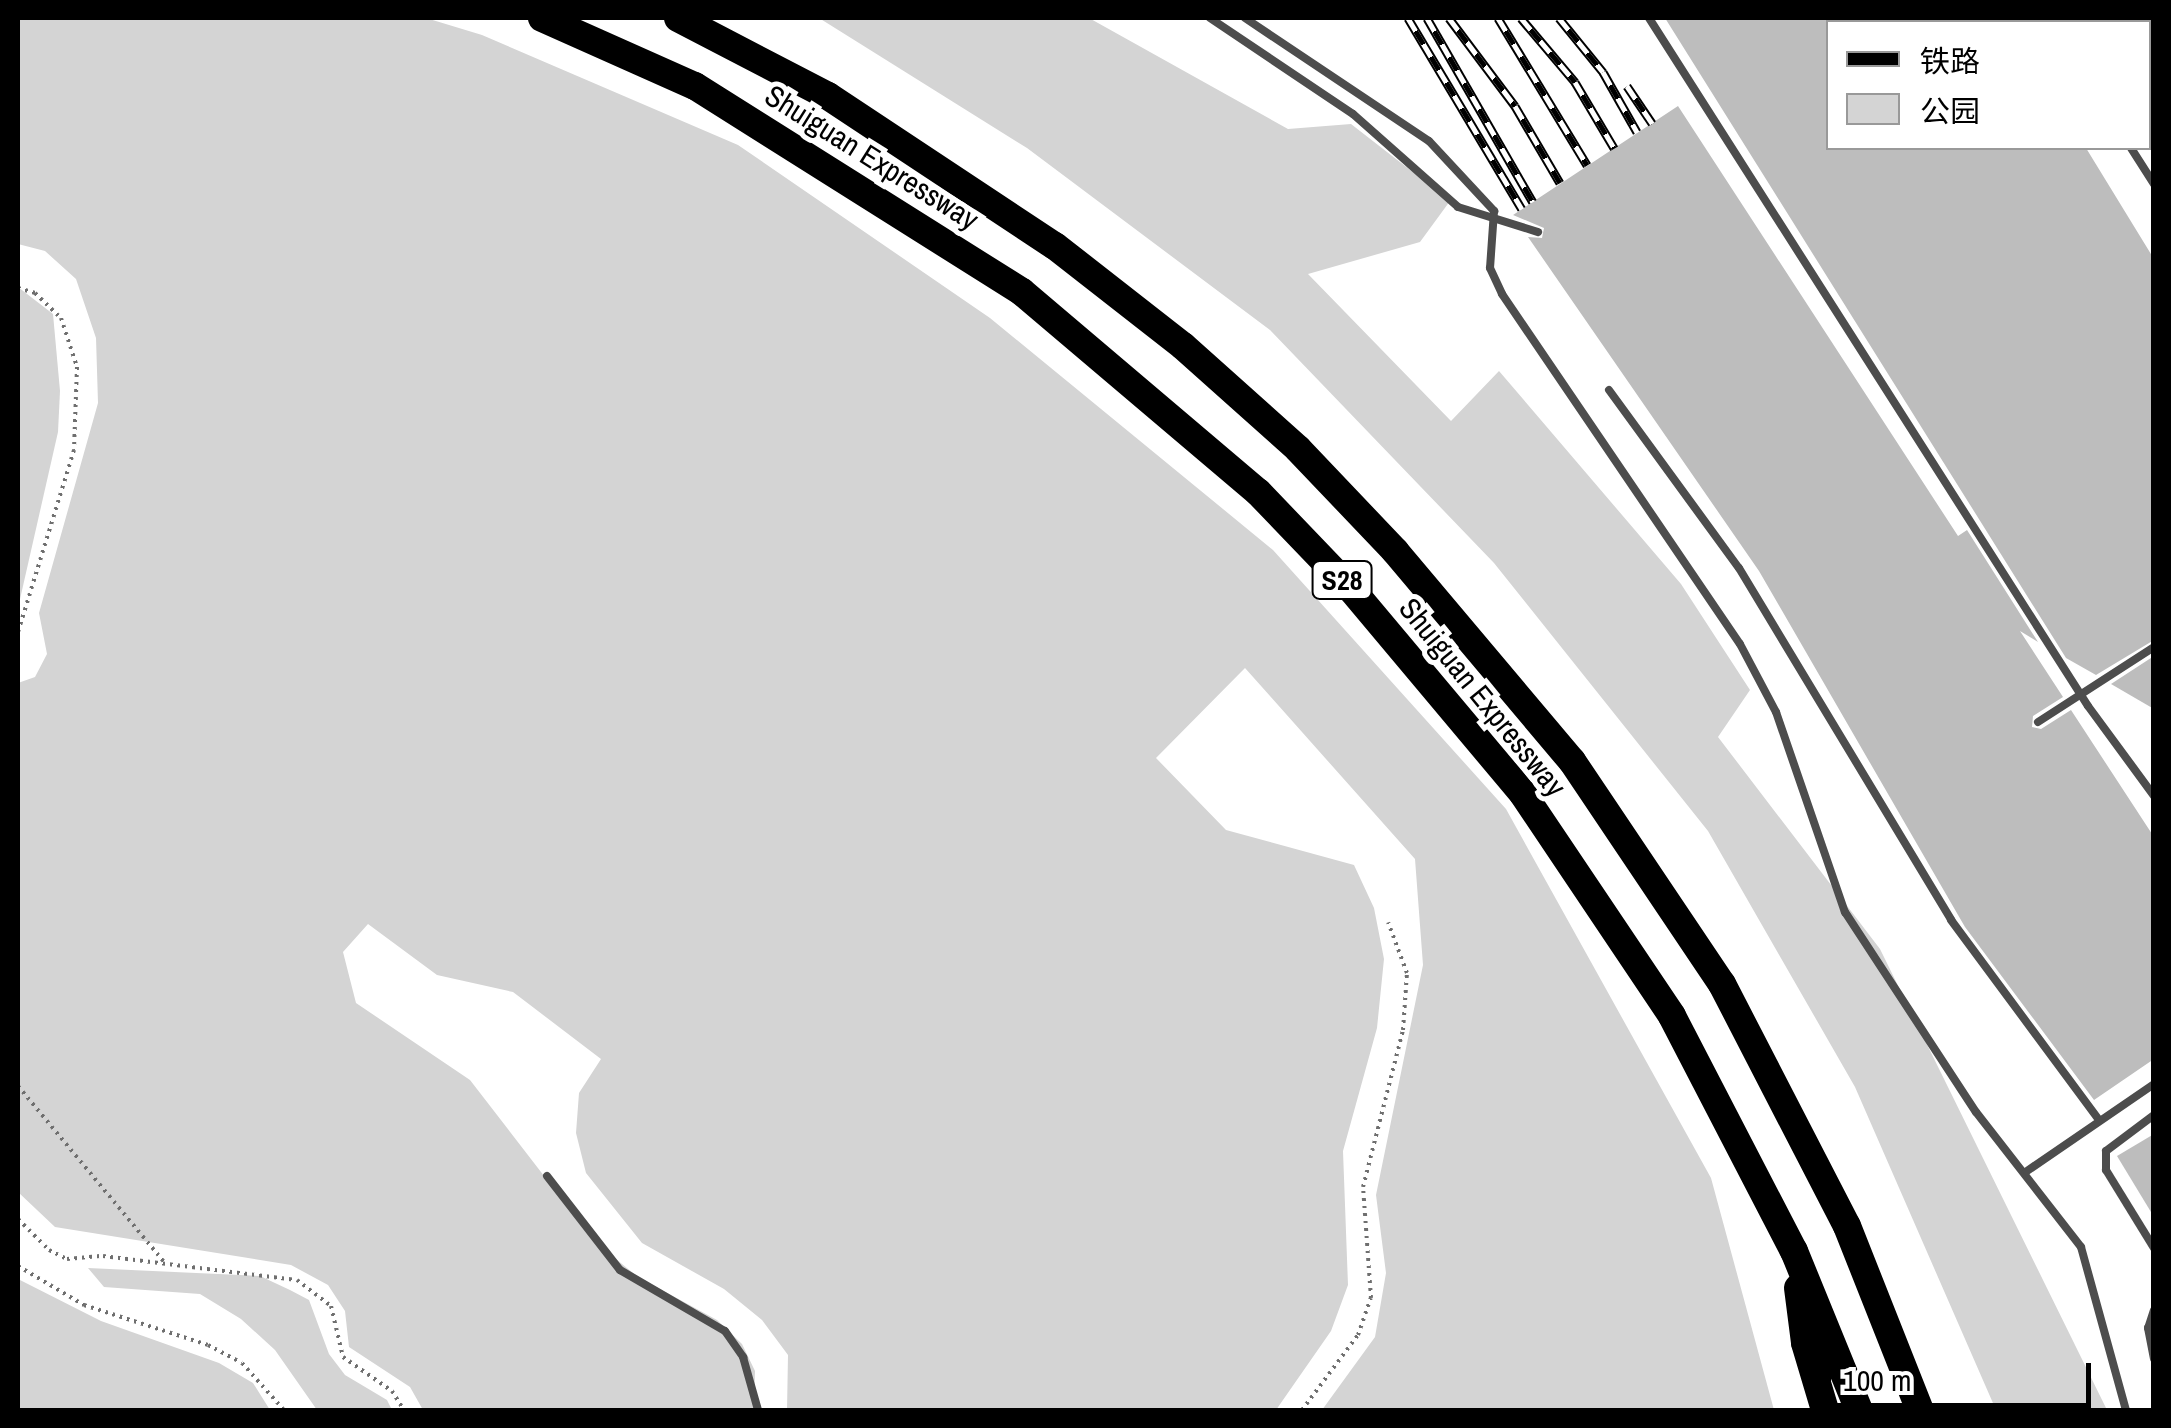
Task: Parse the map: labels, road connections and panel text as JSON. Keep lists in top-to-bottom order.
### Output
{
  "streets": {
    "highway": ["Shuiguan Expressway", "S28"]
  },
  "legend": ["铁路", "公园"],
  "scale_bar": "100 m"
}
